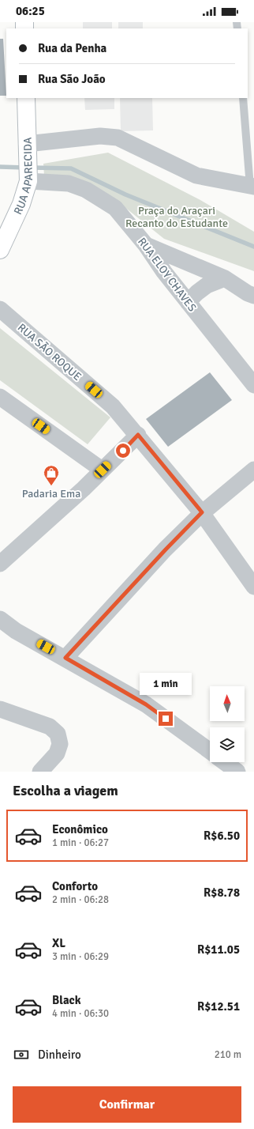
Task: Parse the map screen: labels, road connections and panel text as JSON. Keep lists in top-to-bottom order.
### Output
{
  "streets": {
    "street": ["RUA APARECIDA", "RUA ELOY CHAVES", "RUA SÃO ROQUE"]
  },
  "crossings": [
    ["RUA APARECIDA", "RUA ELOY CHAVES"]
  ],
  "parks": ["Praça do Araçari Recanto do Estudante"],
  "places": {
    "shop": ["Padaria Ema"]
  },
  "north": "top",
  "page": {
    "status": "06:25",
    "banner": ["Rua da Penha", "Rua São João"],
    "bubble": "1 min",
    "heading": "Escolha a viagem",
    "list": [
      {
        "name": "Econômico",
        "note": "1 min · 06:27",
        "value": "R$6.50"
      },
      {
        "name": "Conforto",
        "note": "2 min · 06:28",
        "value": "R$8.78"
      },
      {
        "name": "XL",
        "note": "3 min · 06:29",
        "value": "R$11.05"
      },
      {
        "name": "Black",
        "note": "4 min · 06:30",
        "value": "R$12.51"
      }
    ],
    "pay": ["Dinheiro", "210 m"],
    "buttons": "Confirmar"
  }
}
